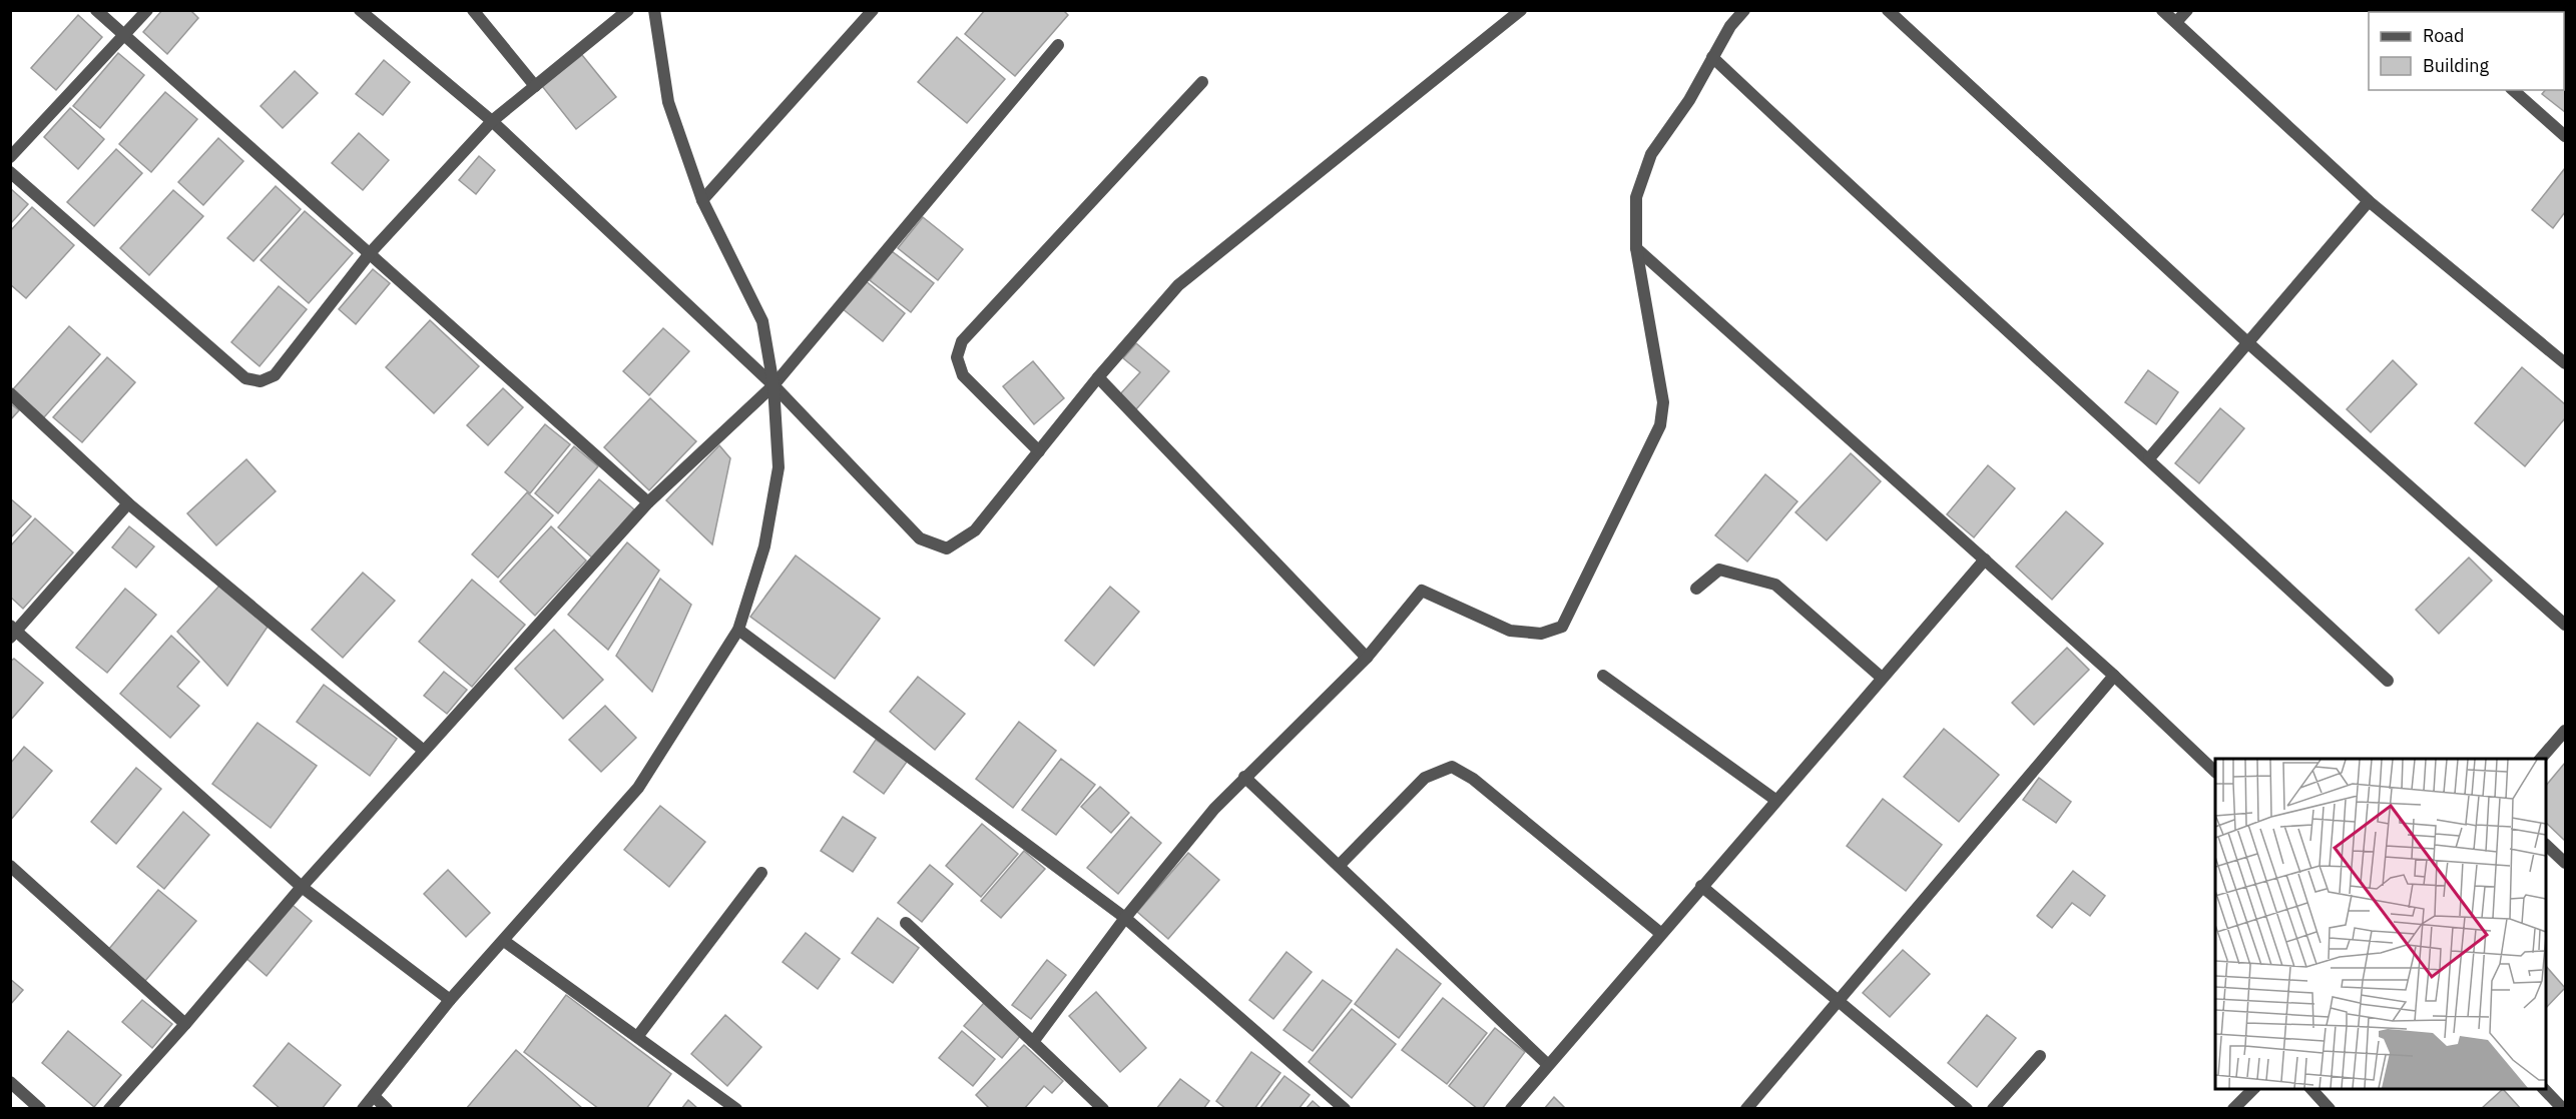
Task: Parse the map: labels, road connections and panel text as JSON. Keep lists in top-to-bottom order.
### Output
{
  "legend": ["Road", "Building"]
}
